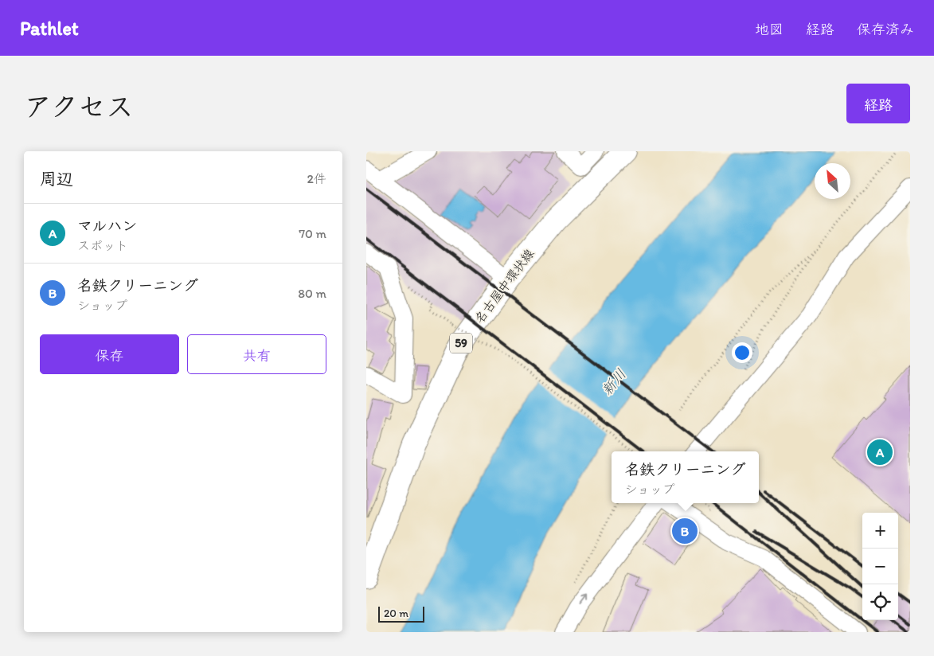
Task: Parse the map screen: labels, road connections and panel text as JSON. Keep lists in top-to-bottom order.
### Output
{
  "streets": {
    "main road": ["名古屋中環状線", "59"]
  },
  "water": ["新川"],
  "scale_bar": "20 m",
  "north": "top left",
  "page": {
    "header": "Pathlet",
    "nav": ["地図", "経路", "保存済み"],
    "title": "アクセス",
    "buttons": [
      "経路",
      ["保存", "共有"]
    ],
    "heading": ["周辺", "2件"],
    "list": [
      {
        "mark": "A",
        "name": "マルハン",
        "note": "スポット",
        "value": "70 m"
      },
      {
        "mark": "B",
        "name": "名鉄クリーニング",
        "note": "ショップ",
        "value": "80 m"
      }
    ],
    "pins": ["A", "B"],
    "popup": ["名鉄クリーニング", "ショップ"],
    "map_buttons": ["+", "−"],
    "scale": "20 m"
  }
}
